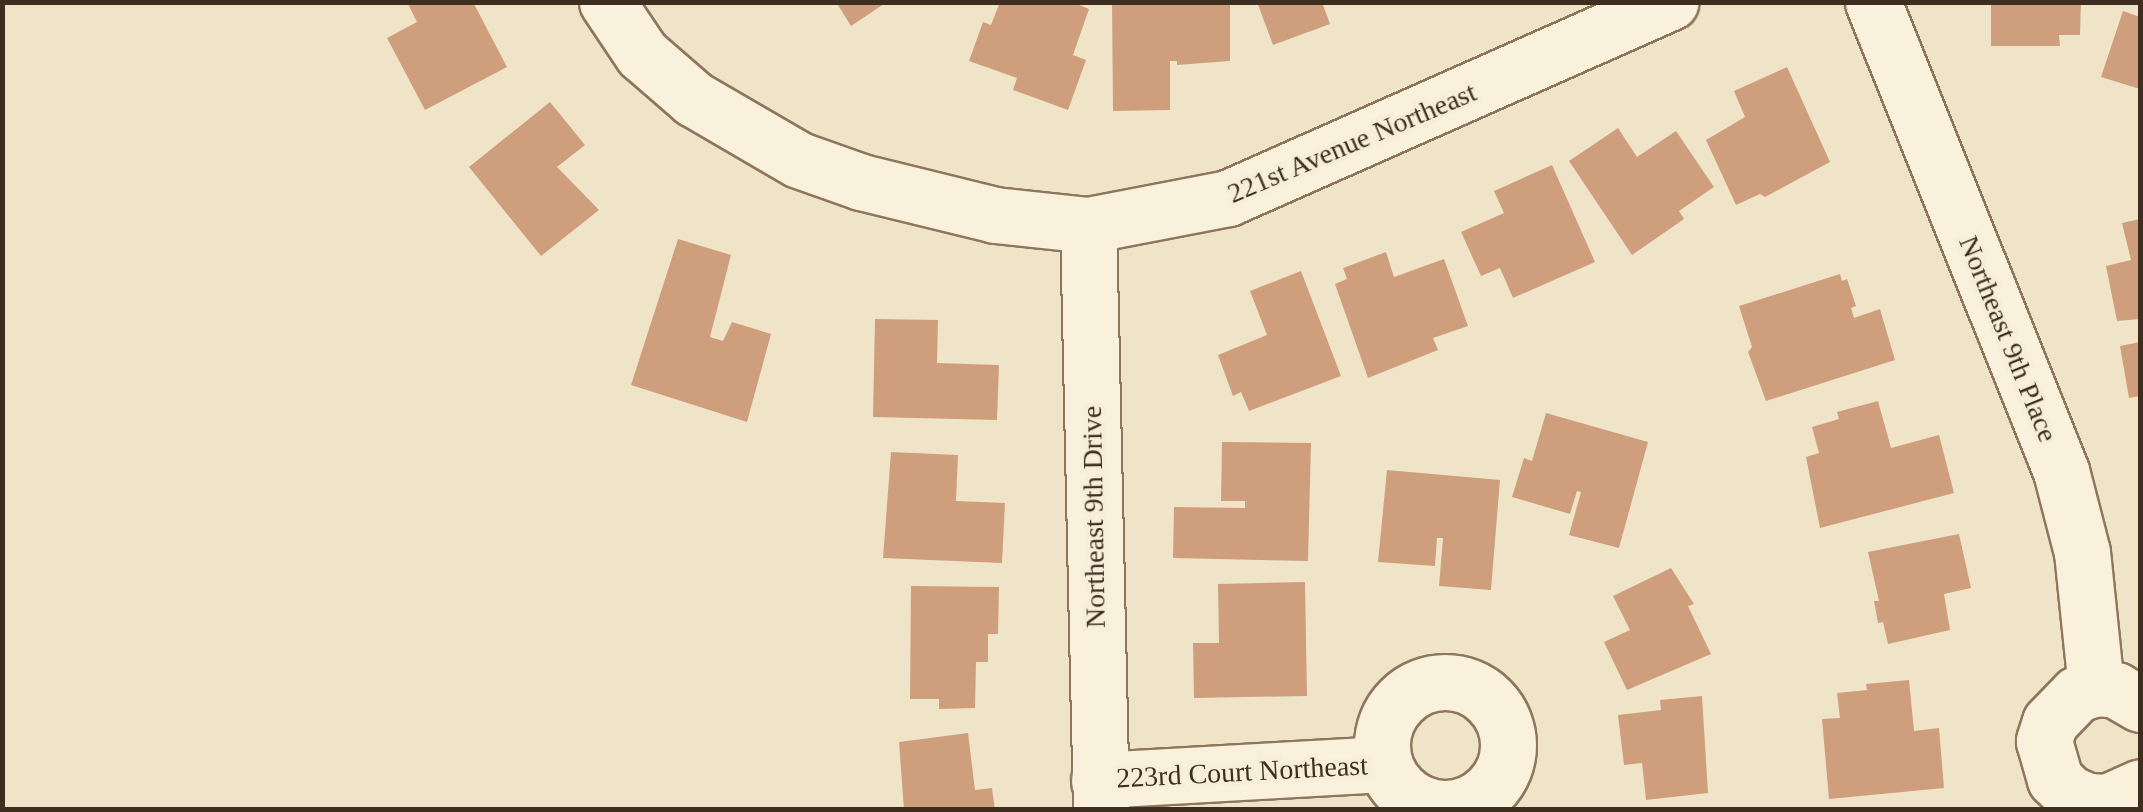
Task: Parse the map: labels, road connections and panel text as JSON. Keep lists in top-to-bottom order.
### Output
{
  "streets": {
    "street": [
      "221st Avenue Northeast",
      "Northeast 9th Place",
      "Northeast 9th Drive",
      "223rd Court Northeast"
    ]
  },
  "crossings": [
    ["221st Avenue Northeast", "Northeast 9th Drive"],
    ["Northeast 9th Drive", "223rd Court Northeast"]
  ]
}
